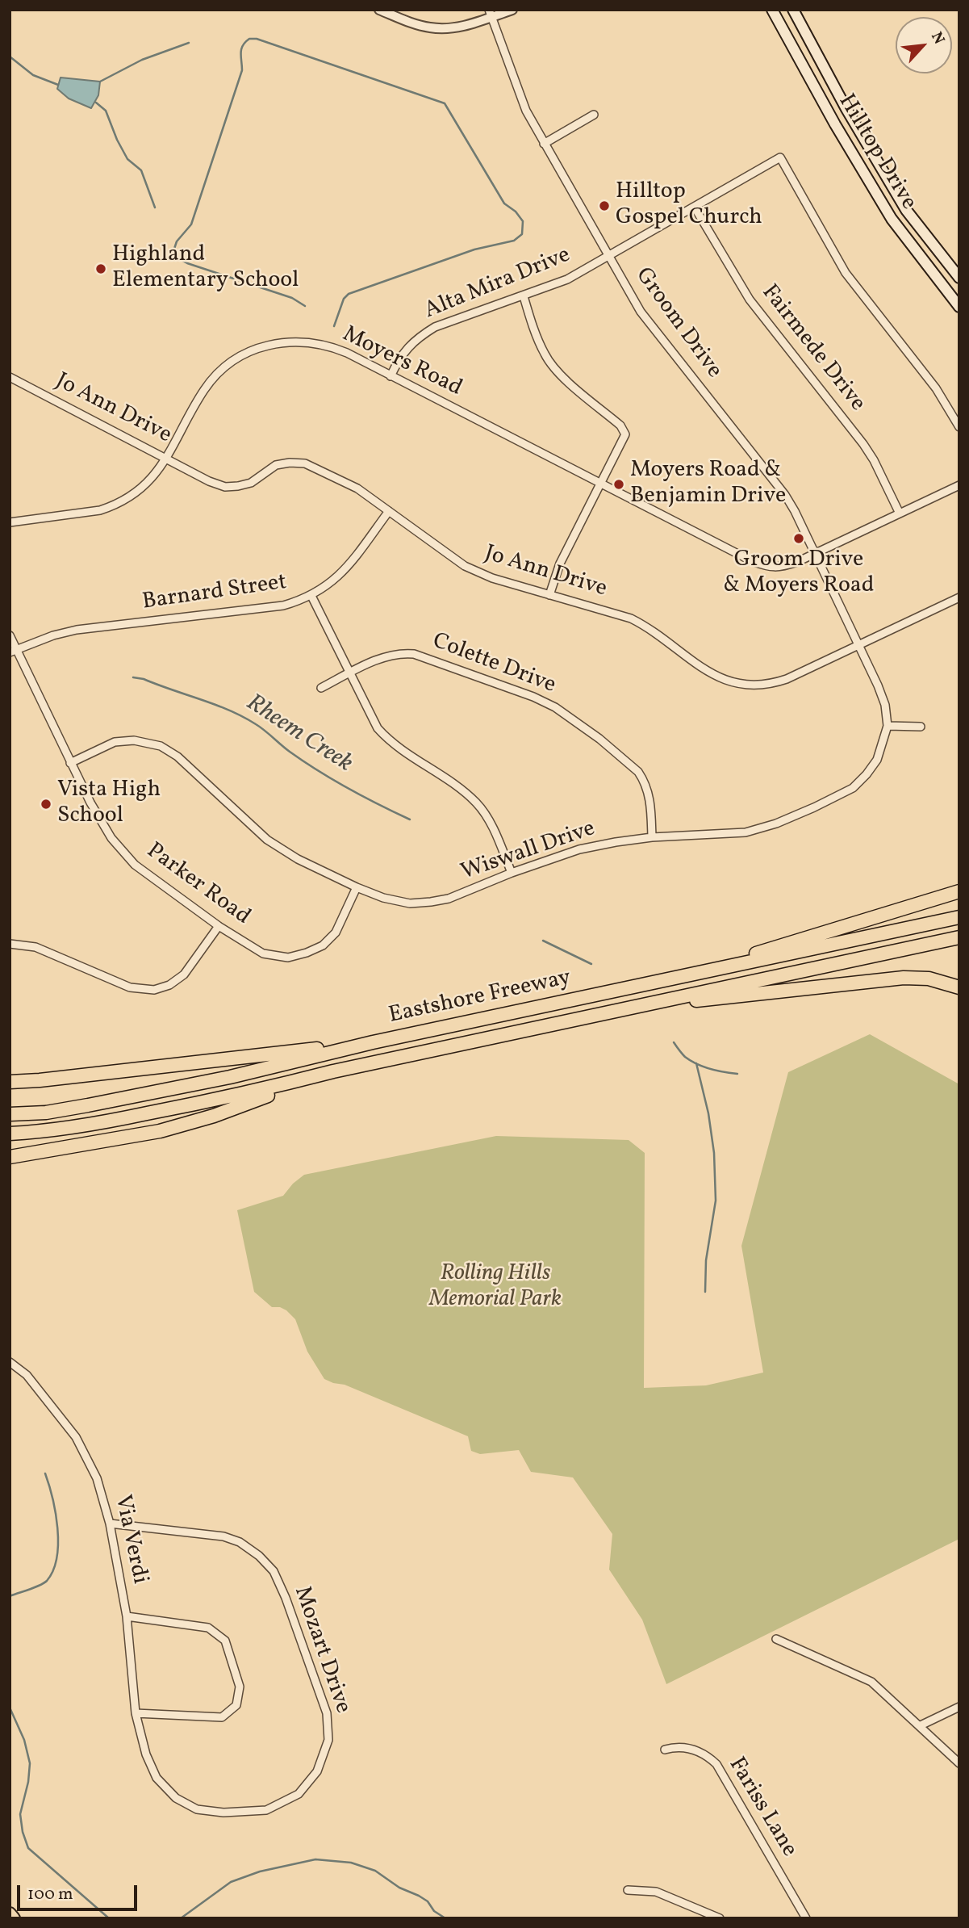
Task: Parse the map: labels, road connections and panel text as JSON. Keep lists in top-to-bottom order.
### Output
{
  "streets": {
    "highway": ["Eastshore Freeway"],
    "main road": ["Hilltop Drive"],
    "street": [
      "Alta Mira Drive",
      "Groom Drive",
      "Fairmede Drive",
      "Moyers Road",
      "Jo Ann Drive",
      "Barnard Street",
      "Colette Drive",
      "Wiswall Drive",
      "Parker Road",
      "Via Verdi",
      "Mozart Drive",
      "Fariss Lane"
    ]
  },
  "crossings": [
    ["Alta Mira Drive", "Groom Drive"],
    ["Alta Mira Drive", "Fairmede Drive"],
    ["Alta Mira Drive", "Moyers Road"],
    ["Groom Drive", "Moyers Road"],
    ["Groom Drive", "Wiswall Drive"],
    ["Fairmede Drive", "Moyers Road"],
    ["Moyers Road", "Jo Ann Drive"],
    ["Moyers Road", "Wiswall Drive"],
    ["Jo Ann Drive", "Barnard Street"],
    ["Jo Ann Drive", "Wiswall Drive"],
    ["Barnard Street", "Parker Road"],
    ["Colette Drive", "Wiswall Drive"],
    ["Wiswall Drive", "Parker Road"],
    ["Via Verdi", "Mozart Drive"]
  ],
  "water": ["Rheem Creek"],
  "parks": ["Rolling Hills Memorial Park"],
  "places": [
    "Hilltop Gospel Church",
    "Highland Elementary School",
    "Moyers Road & Benjamin Drive",
    "Groom Drive & Moyers Road",
    "Vista High School"
  ],
  "scale_bar": "100 m",
  "north": "top right"
}
